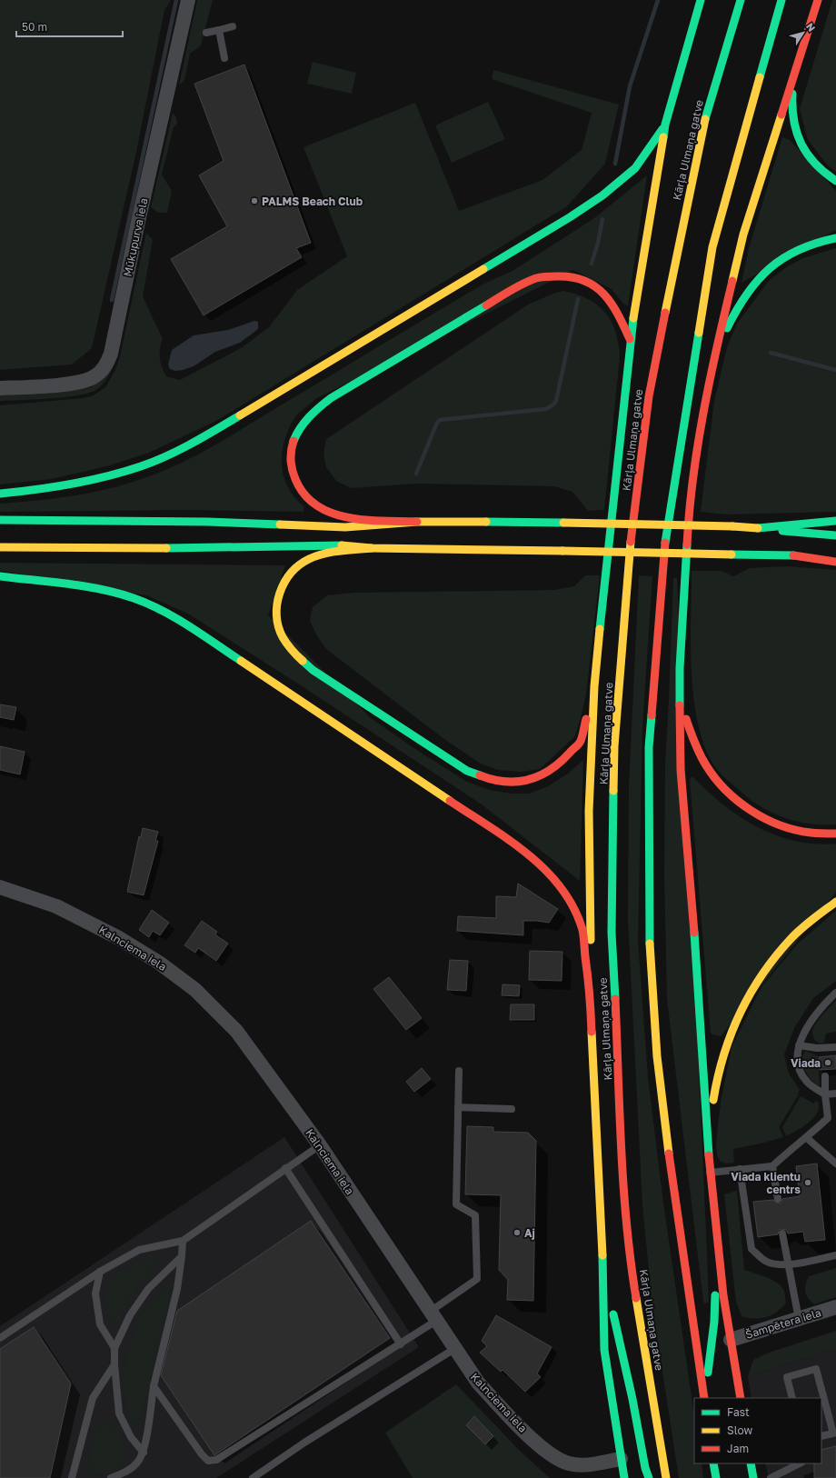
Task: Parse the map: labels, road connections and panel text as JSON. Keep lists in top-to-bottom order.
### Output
{
  "streets": {
    "main road": ["Kārļa Ulmaņa gatve"],
    "street": ["Mūkupurva iela", "Kalnciema iela", "Šampētera iela"]
  },
  "places": [
    "PALMS Beach Club",
    "Viada",
    "Viada klientu centrs",
    "Aj"
  ],
  "legend": ["Fast", "Slow", "Jam"],
  "scale_bar": "50 m",
  "north": "top right"
}
